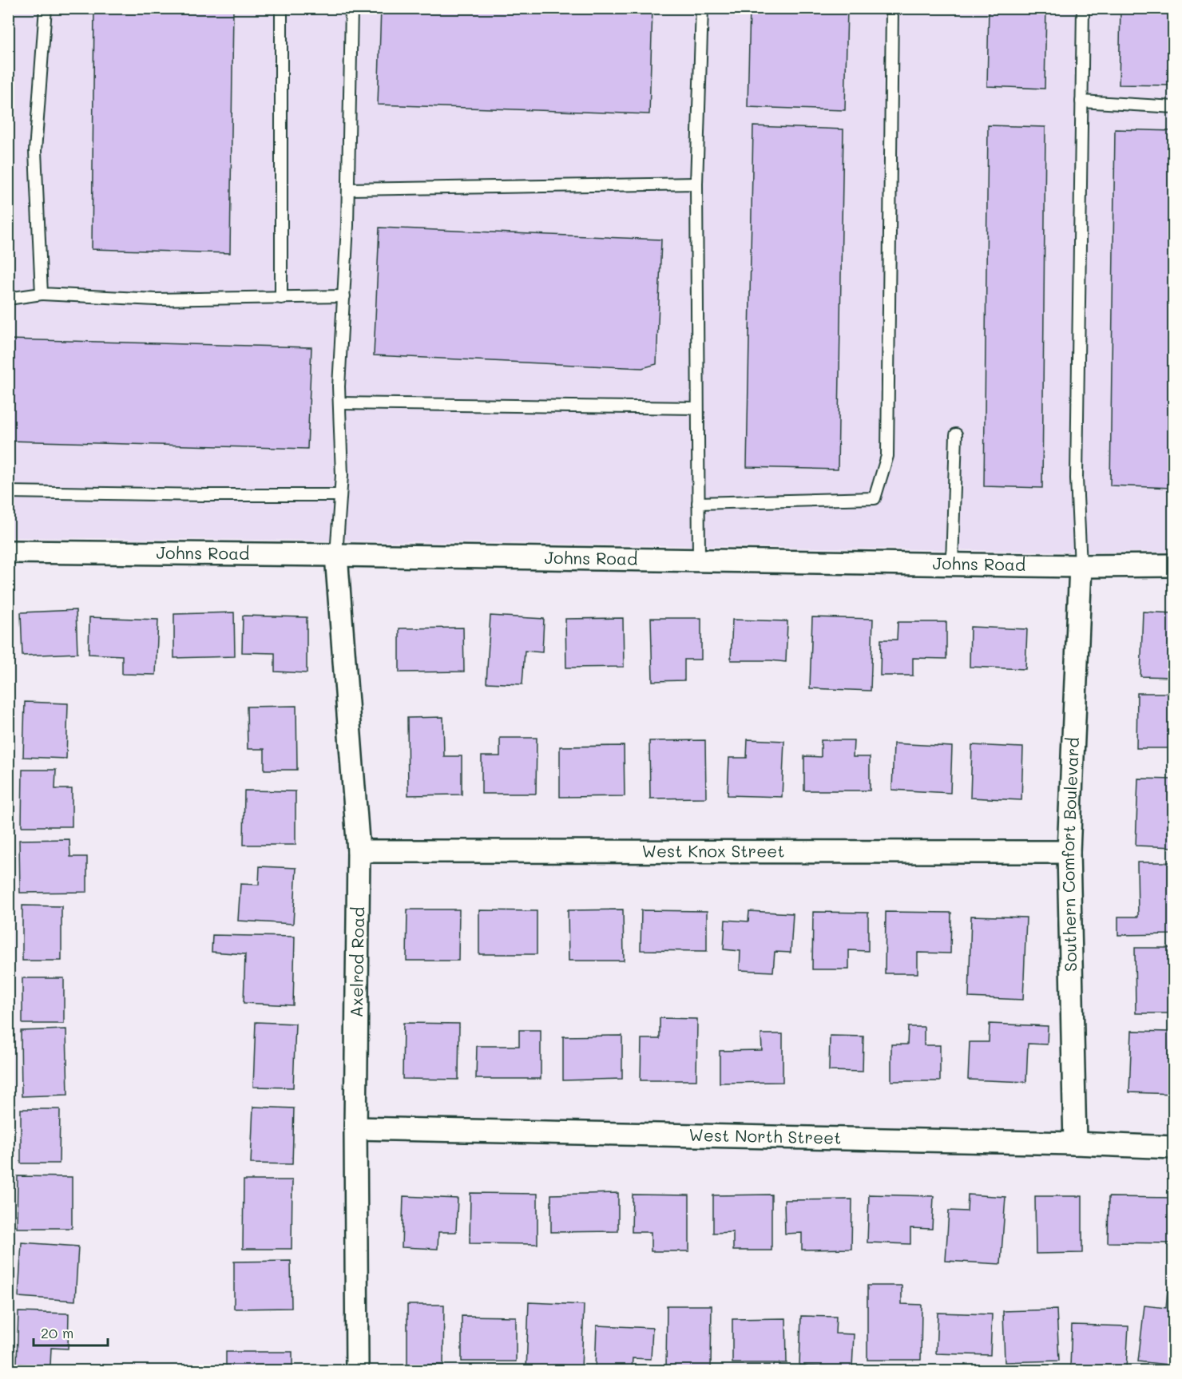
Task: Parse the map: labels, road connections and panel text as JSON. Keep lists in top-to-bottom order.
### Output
{
  "streets": {
    "street": [
      "Johns Road",
      "West Knox Street",
      "Southern Comfort Boulevard",
      "Axelrod Road",
      "West North Street"
    ]
  },
  "crossings": [
    ["Johns Road", "Southern Comfort Boulevard"],
    ["Johns Road", "Axelrod Road"],
    ["West Knox Street", "Southern Comfort Boulevard"],
    ["West Knox Street", "Axelrod Road"],
    ["Southern Comfort Boulevard", "West North Street"],
    ["Axelrod Road", "West North Street"]
  ],
  "scale_bar": "20 m"
}
